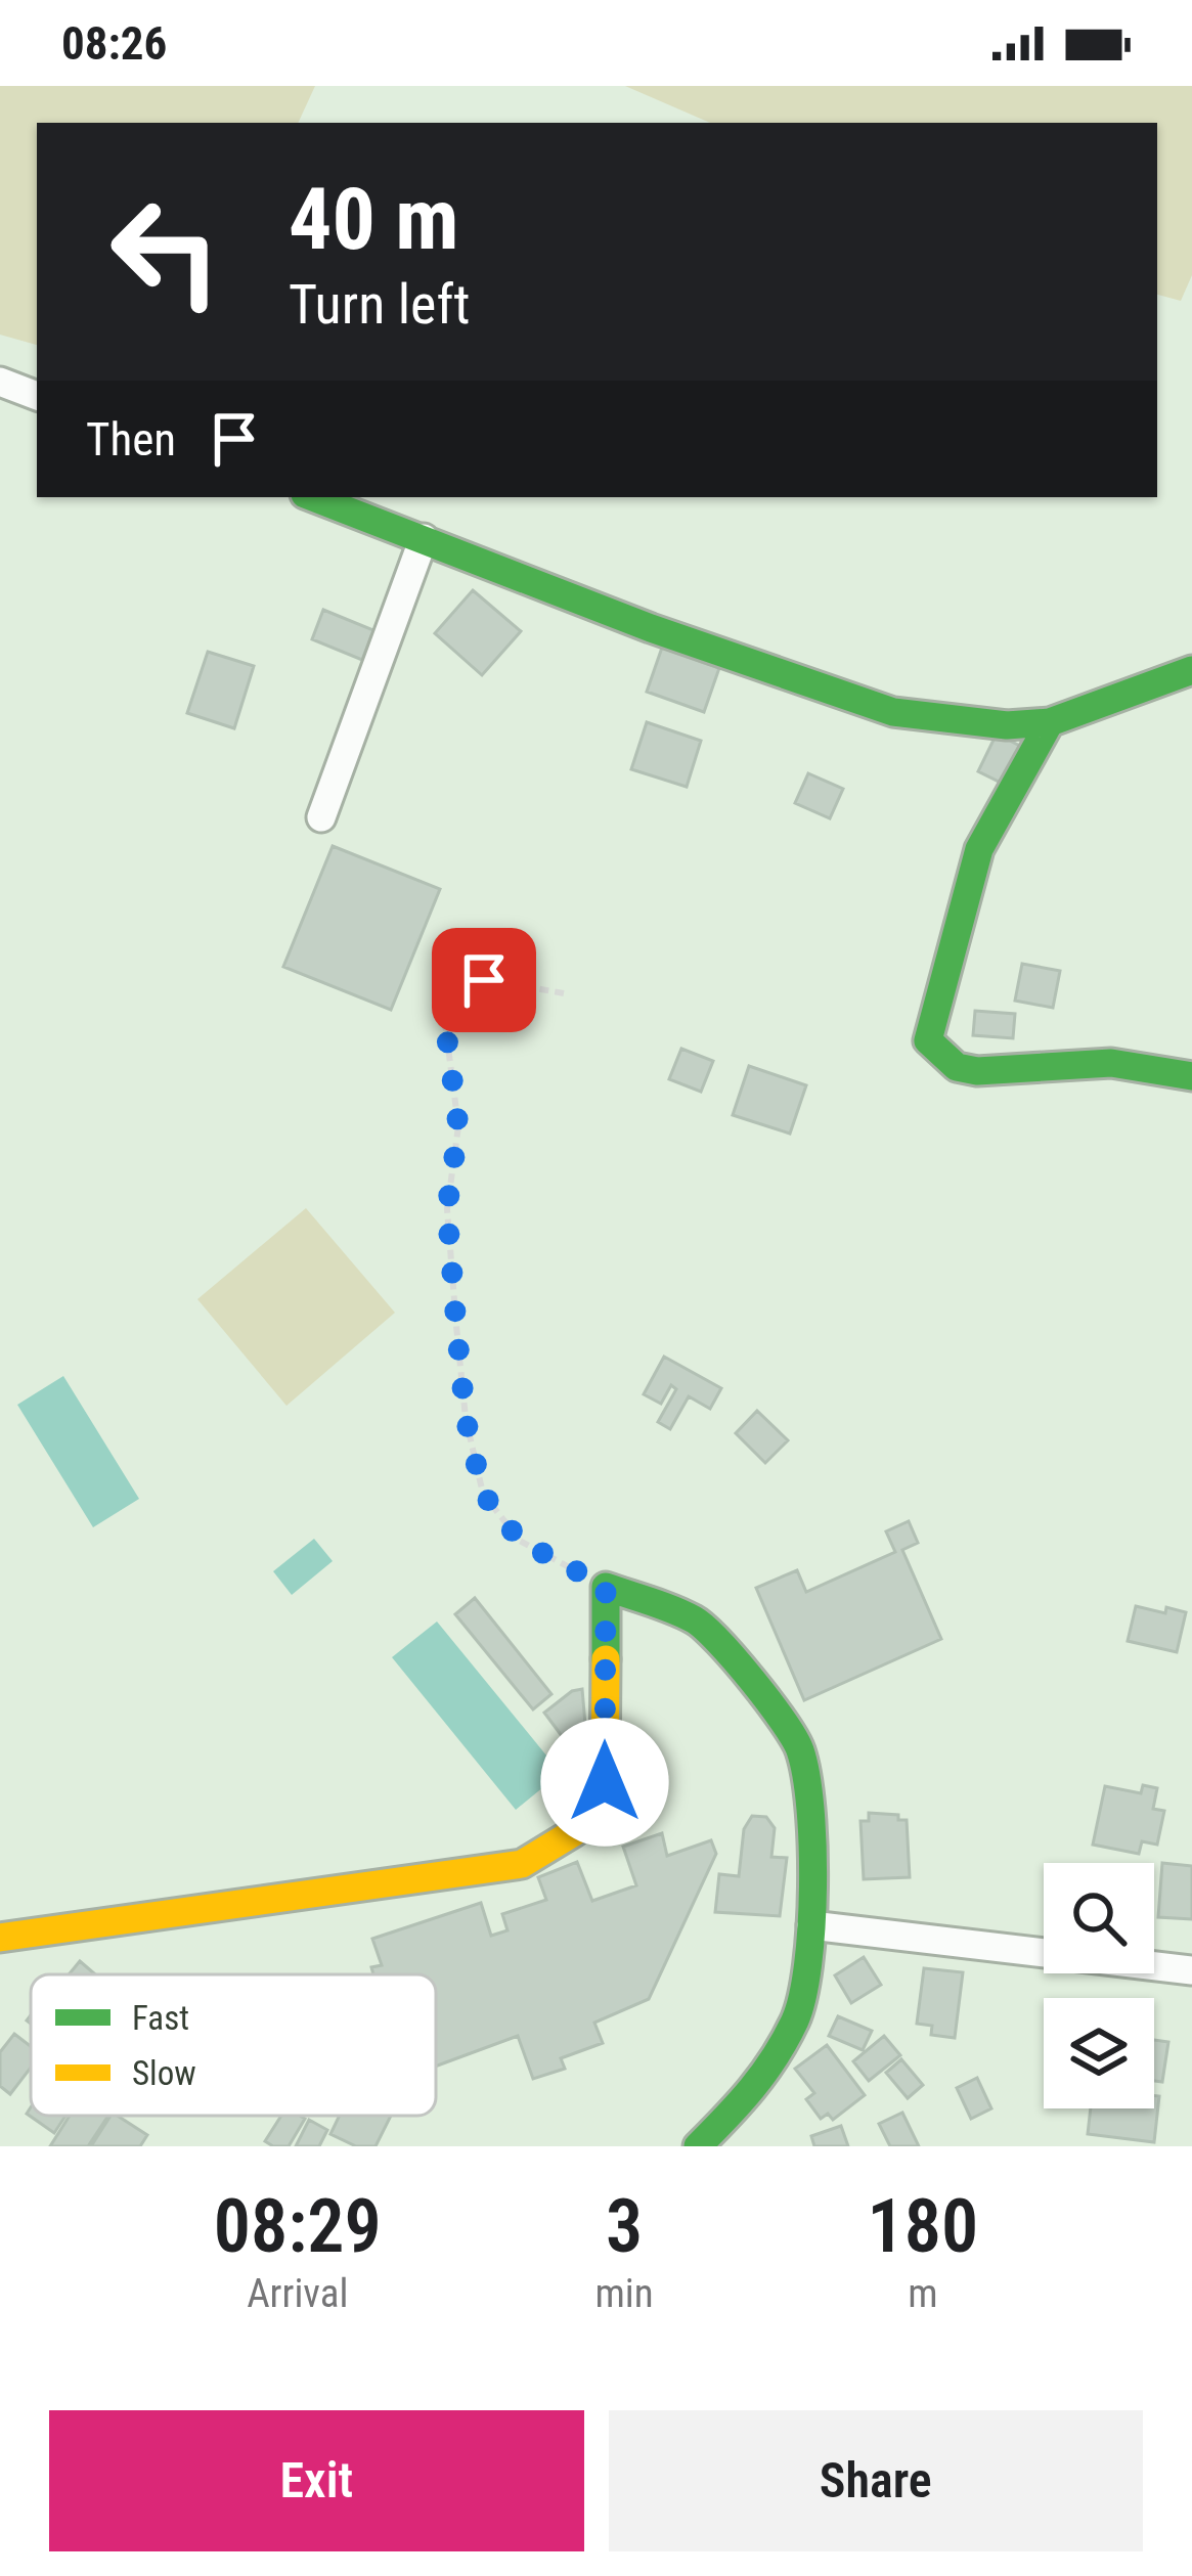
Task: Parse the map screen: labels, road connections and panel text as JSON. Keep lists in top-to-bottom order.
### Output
{
  "legend": ["Fast", "Slow"],
  "page": {
    "status": "08:26",
    "turn": ["40 m", "Turn left"],
    "then": "Then",
    "eta": [
      "08:29",
      "Arrival",
      "3",
      "min",
      "180",
      "m"
    ],
    "buttons": ["Exit", "Share"]
  }
}
